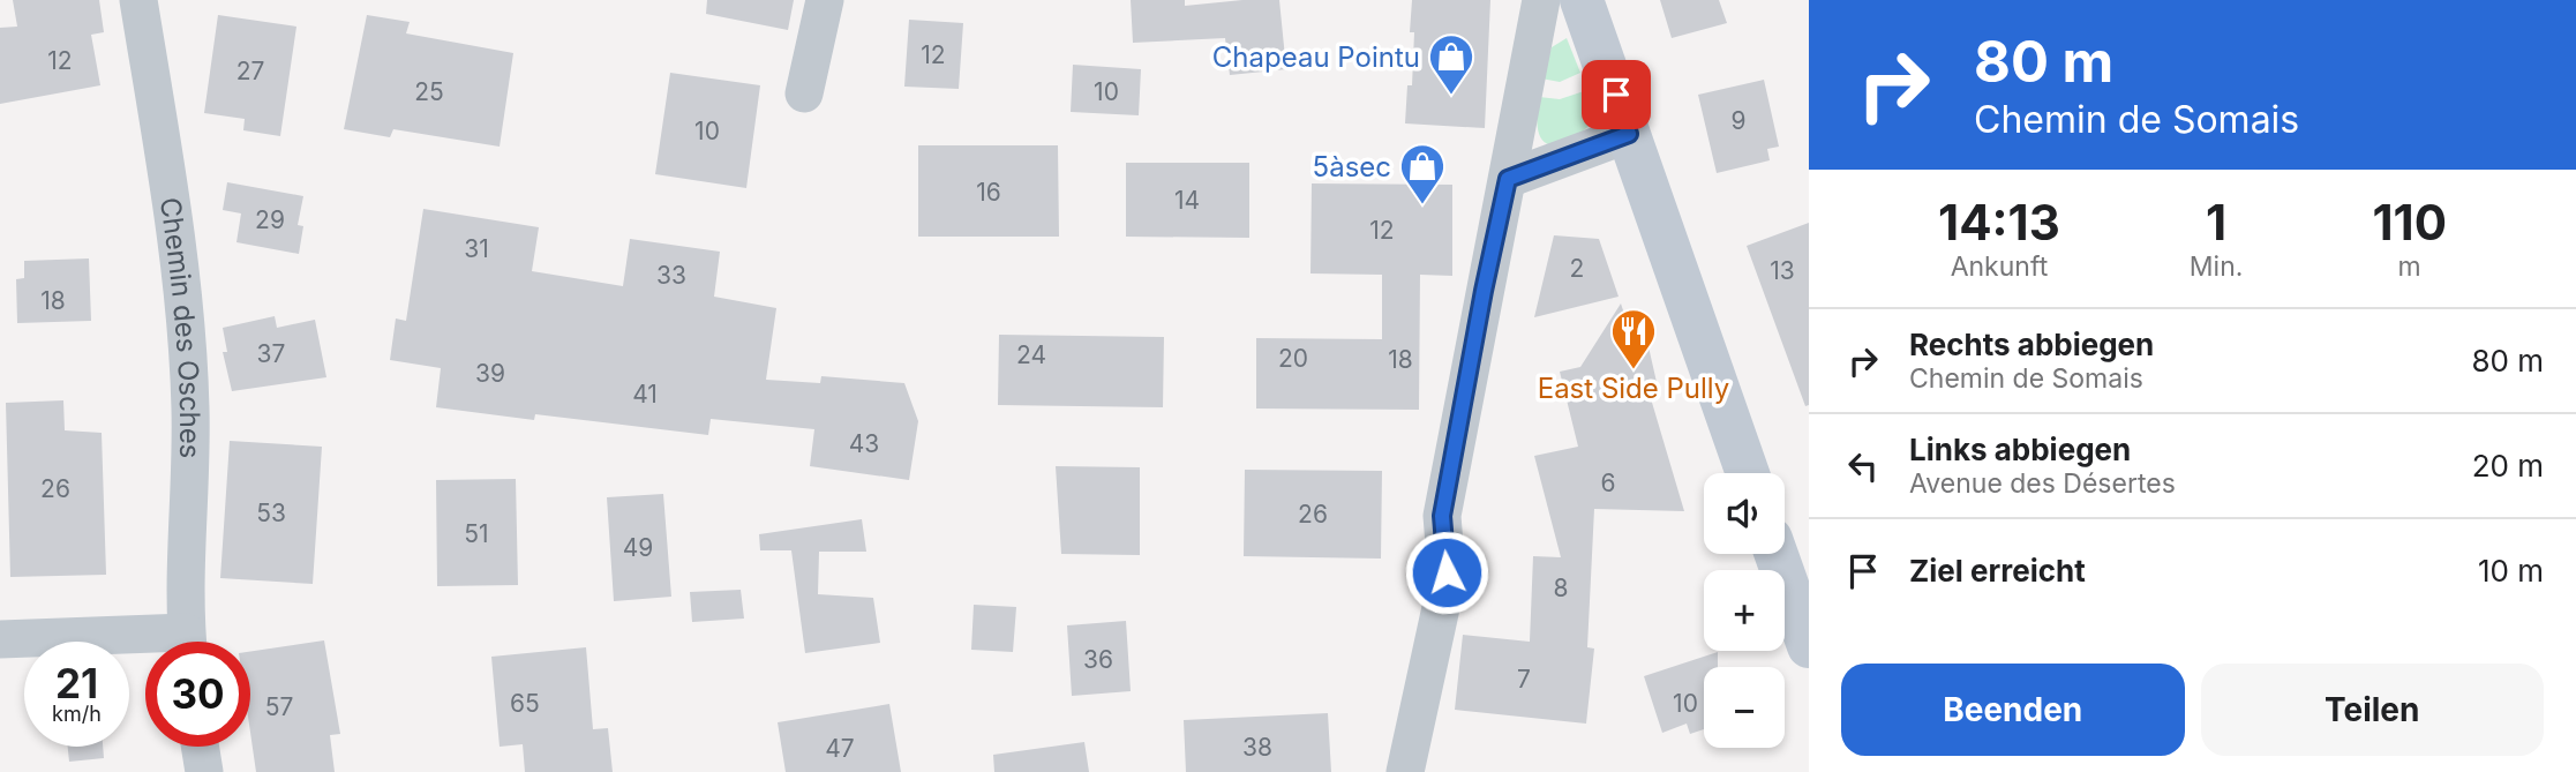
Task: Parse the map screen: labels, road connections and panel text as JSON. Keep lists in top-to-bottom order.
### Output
{
  "streets": {
    "street": ["Chemin des Osches"]
  },
  "places": {
    "shop": ["Chapeau Pointu", "5àsec"],
    "restaurant": ["East Side Pully"]
  },
  "house_numbers": [
    "12",
    "12",
    "27",
    "25",
    "10",
    "9",
    "10",
    "16",
    "14",
    "29",
    "12",
    "31",
    "2",
    "13",
    "33",
    "18",
    "37",
    "24",
    "20",
    "18",
    "39",
    "41",
    "43",
    "6",
    "26",
    "53",
    "26",
    "51",
    "49",
    "8",
    "36",
    "7",
    "65",
    "10",
    "57",
    "38",
    "47"
  ],
  "page": {
    "turn": ["80 m", "Chemin de Somais"],
    "eta": [
      "14:13",
      "Ankunft",
      "1",
      "Min.",
      "110",
      "m"
    ],
    "list": [
      {
        "name": "Rechts abbiegen",
        "note": "Chemin de Somais",
        "value": "80 m"
      },
      {
        "name": "Links abbiegen",
        "note": "Avenue des Désertes",
        "value": "20 m"
      },
      {
        "name": "Ziel erreicht",
        "value": "10 m"
      }
    ],
    "map_buttons": ["+", "−"],
    "speed": "21 km/h",
    "limit": "30",
    "buttons": ["Beenden", "Teilen"]
  }
}
